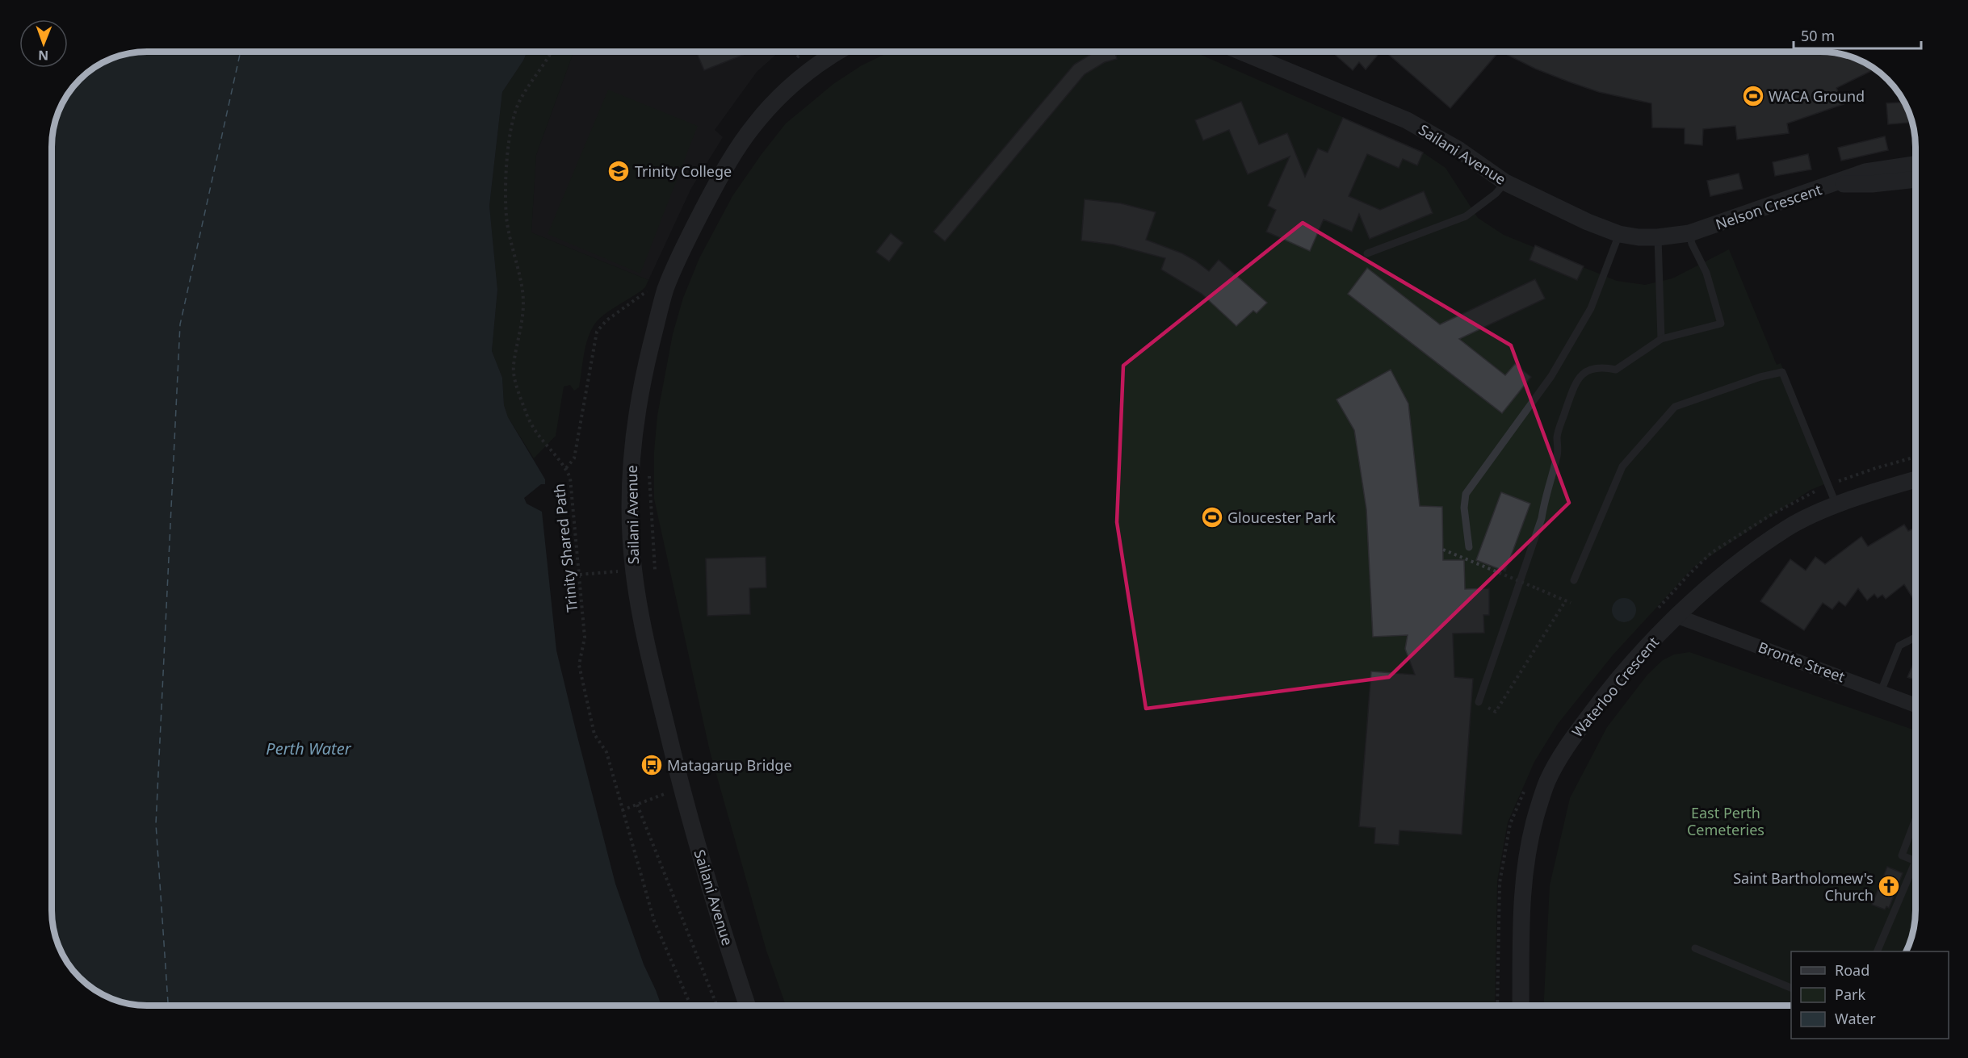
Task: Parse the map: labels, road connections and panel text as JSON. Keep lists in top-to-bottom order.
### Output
{
  "streets": {
    "street": [
      "Sailani Avenue",
      "Nelson Crescent",
      "Bronte Street",
      "Waterloo Crescent"
    ],
    "path": ["Trinity Shared Path"]
  },
  "crossings": [
    ["Sailani Avenue", "Nelson Crescent"],
    ["Bronte Street", "Waterloo Crescent"]
  ],
  "water": ["Perth Water"],
  "parks": ["East Perth Cemeteries"],
  "places": {
    "sports": ["WACA Ground", "Gloucester Park"],
    "school or university": ["Trinity College"],
    "bus stop": ["Matagarup Bridge"],
    "church": ["Saint Bartholomew's Church"]
  },
  "legend": ["Road", "Park", "Water"],
  "scale_bar": "50 m",
  "north": "bottom"
}
